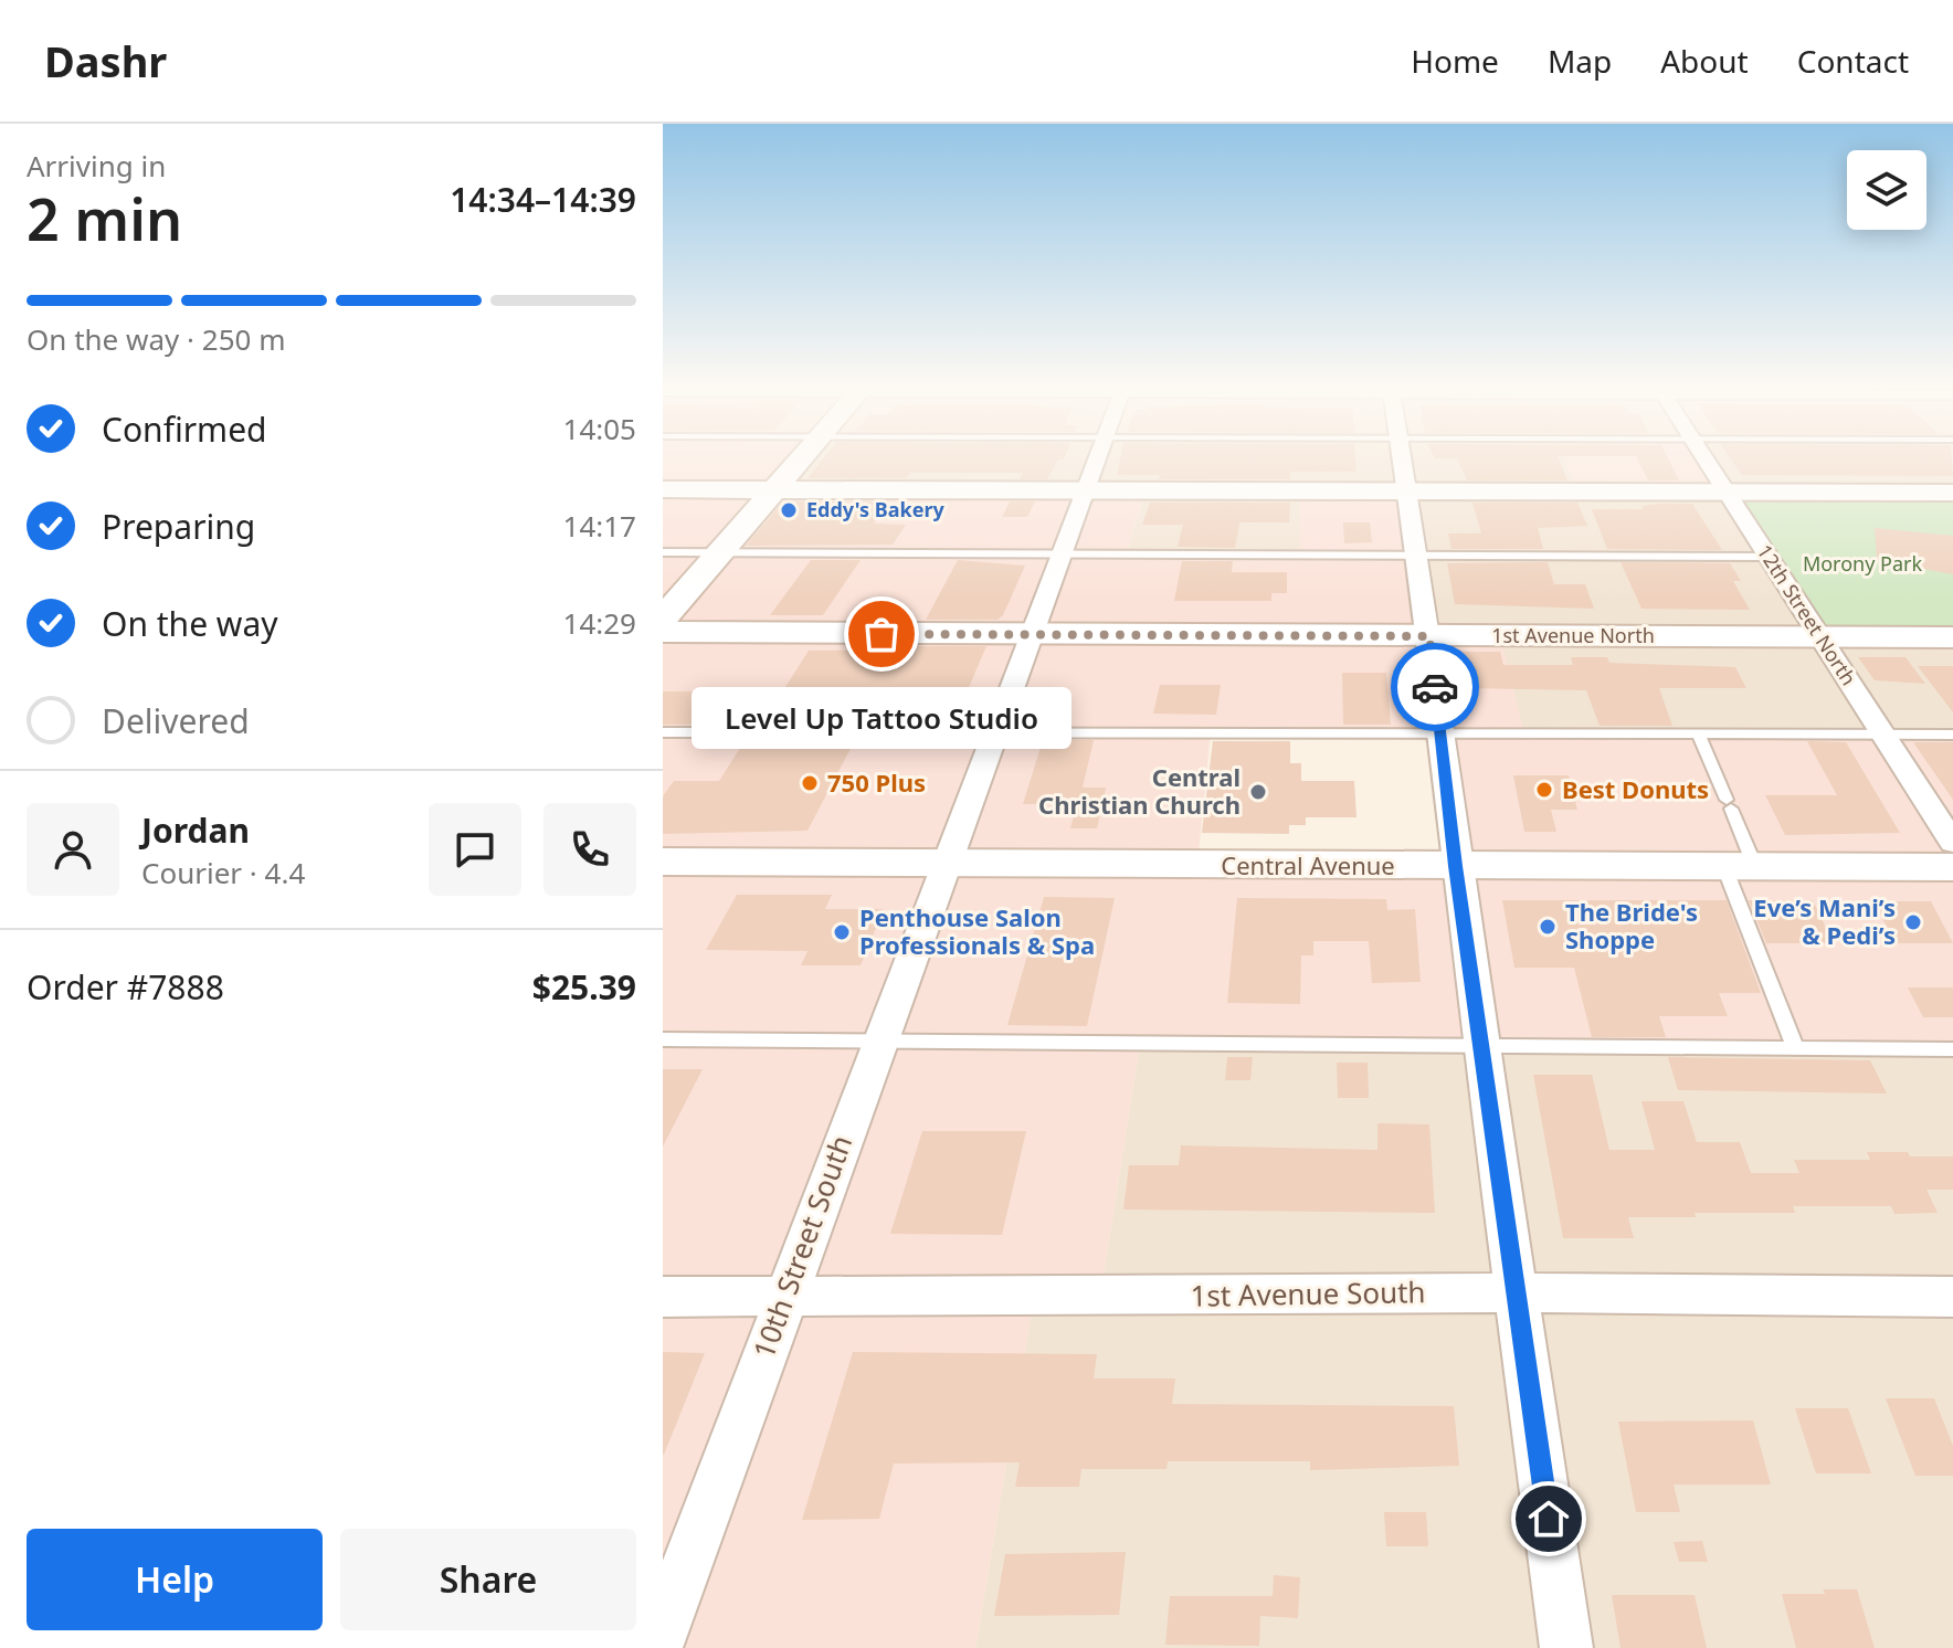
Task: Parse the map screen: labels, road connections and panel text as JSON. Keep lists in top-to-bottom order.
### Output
{
  "streets": {
    "main road": ["1st Avenue North", "Central Avenue"],
    "street": ["12th Street North", "10th Street South", "1st Avenue South"]
  },
  "crossings": [
    ["12th Street North", "1st Avenue North"],
    ["1st Avenue North", "10th Street South"],
    ["Central Avenue", "10th Street South"],
    ["10th Street South", "1st Avenue South"]
  ],
  "parks": ["Morony Park"],
  "places": [
    "Eddy's Bakery",
    "Level Up Tattoo Studio",
    "750 Plus",
    "Best Donuts",
    "Central Christian Church",
    "Eve’s Mani’s & Pedi’s",
    "The Bride's Shoppe",
    "Penthouse Salon Professionals & Spa"
  ],
  "page": {
    "header": "Dashr",
    "nav": [
      "Home",
      "Map",
      "About",
      "Contact"
    ],
    "heading": ["2 min", "Arriving in", "14:34–14:39"],
    "panel": [
      "Jordan",
      "Courier · 4.4",
      "Order #7888",
      "$25.39"
    ],
    "bar": "On the way · 250 m",
    "list": [
      ["Confirmed", "14:05"],
      ["Preparing", "14:17"],
      ["On the way", "14:29"],
      "Delivered"
    ],
    "bubble": "Level Up Tattoo Studio",
    "buttons": ["Help", "Share"]
  }
}
